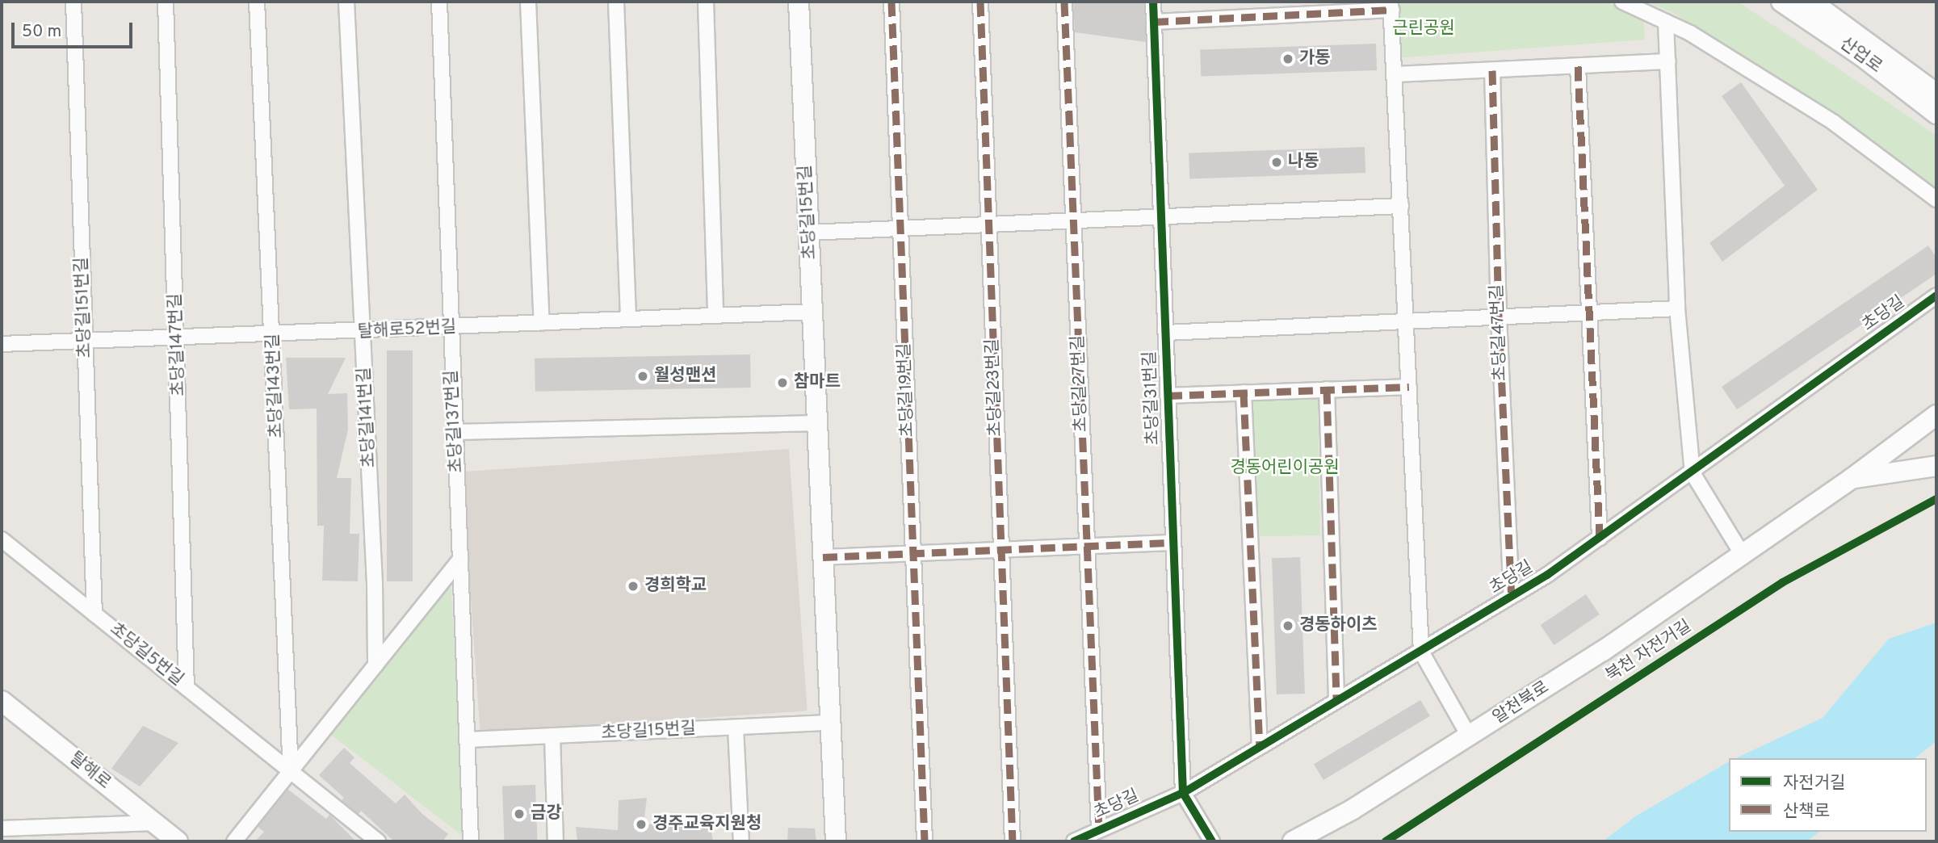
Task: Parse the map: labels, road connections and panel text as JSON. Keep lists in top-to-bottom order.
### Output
{
  "streets": {
    "street": [
      "산업로",
      "초당길15번길",
      "초당길151번길",
      "초당길",
      "탈해로52번길",
      "초당길47번길",
      "초당길147번길",
      "초당길27번길",
      "초당길143번길",
      "초당길23번길",
      "초당길19번길",
      "초당길31번길",
      "초당길141번길",
      "초당길137번길",
      "초당길5번길",
      "알천북로",
      "탈해로"
    ],
    "cycle path": ["북천 자전거길"]
  },
  "crossings": [
    ["초당길15번길", "탈해로52번길"],
    ["초당길15번길", "초당길137번길"],
    ["초당길151번길", "탈해로52번길"],
    ["초당길151번길", "초당길5번길"],
    ["초당길", "초당길47번길"],
    ["초당길", "초당길27번길"],
    ["초당길", "초당길31번길"],
    ["탈해로52번길", "초당길147번길"],
    ["탈해로52번길", "초당길143번길"],
    ["탈해로52번길", "초당길141번길"],
    ["탈해로52번길", "초당길137번길"],
    ["초당길147번길", "초당길5번길"],
    ["초당길143번길", "초당길5번길"]
  ],
  "parks": ["근린공원", "경동어린이공원"],
  "places": [
    "가동",
    "나동",
    "월성맨션",
    "참마트",
    "경희학교",
    "경동하이츠",
    "금강",
    "경주교육지원청"
  ],
  "legend": ["자전거길", "산책로"],
  "scale_bar": "50 m"
}
